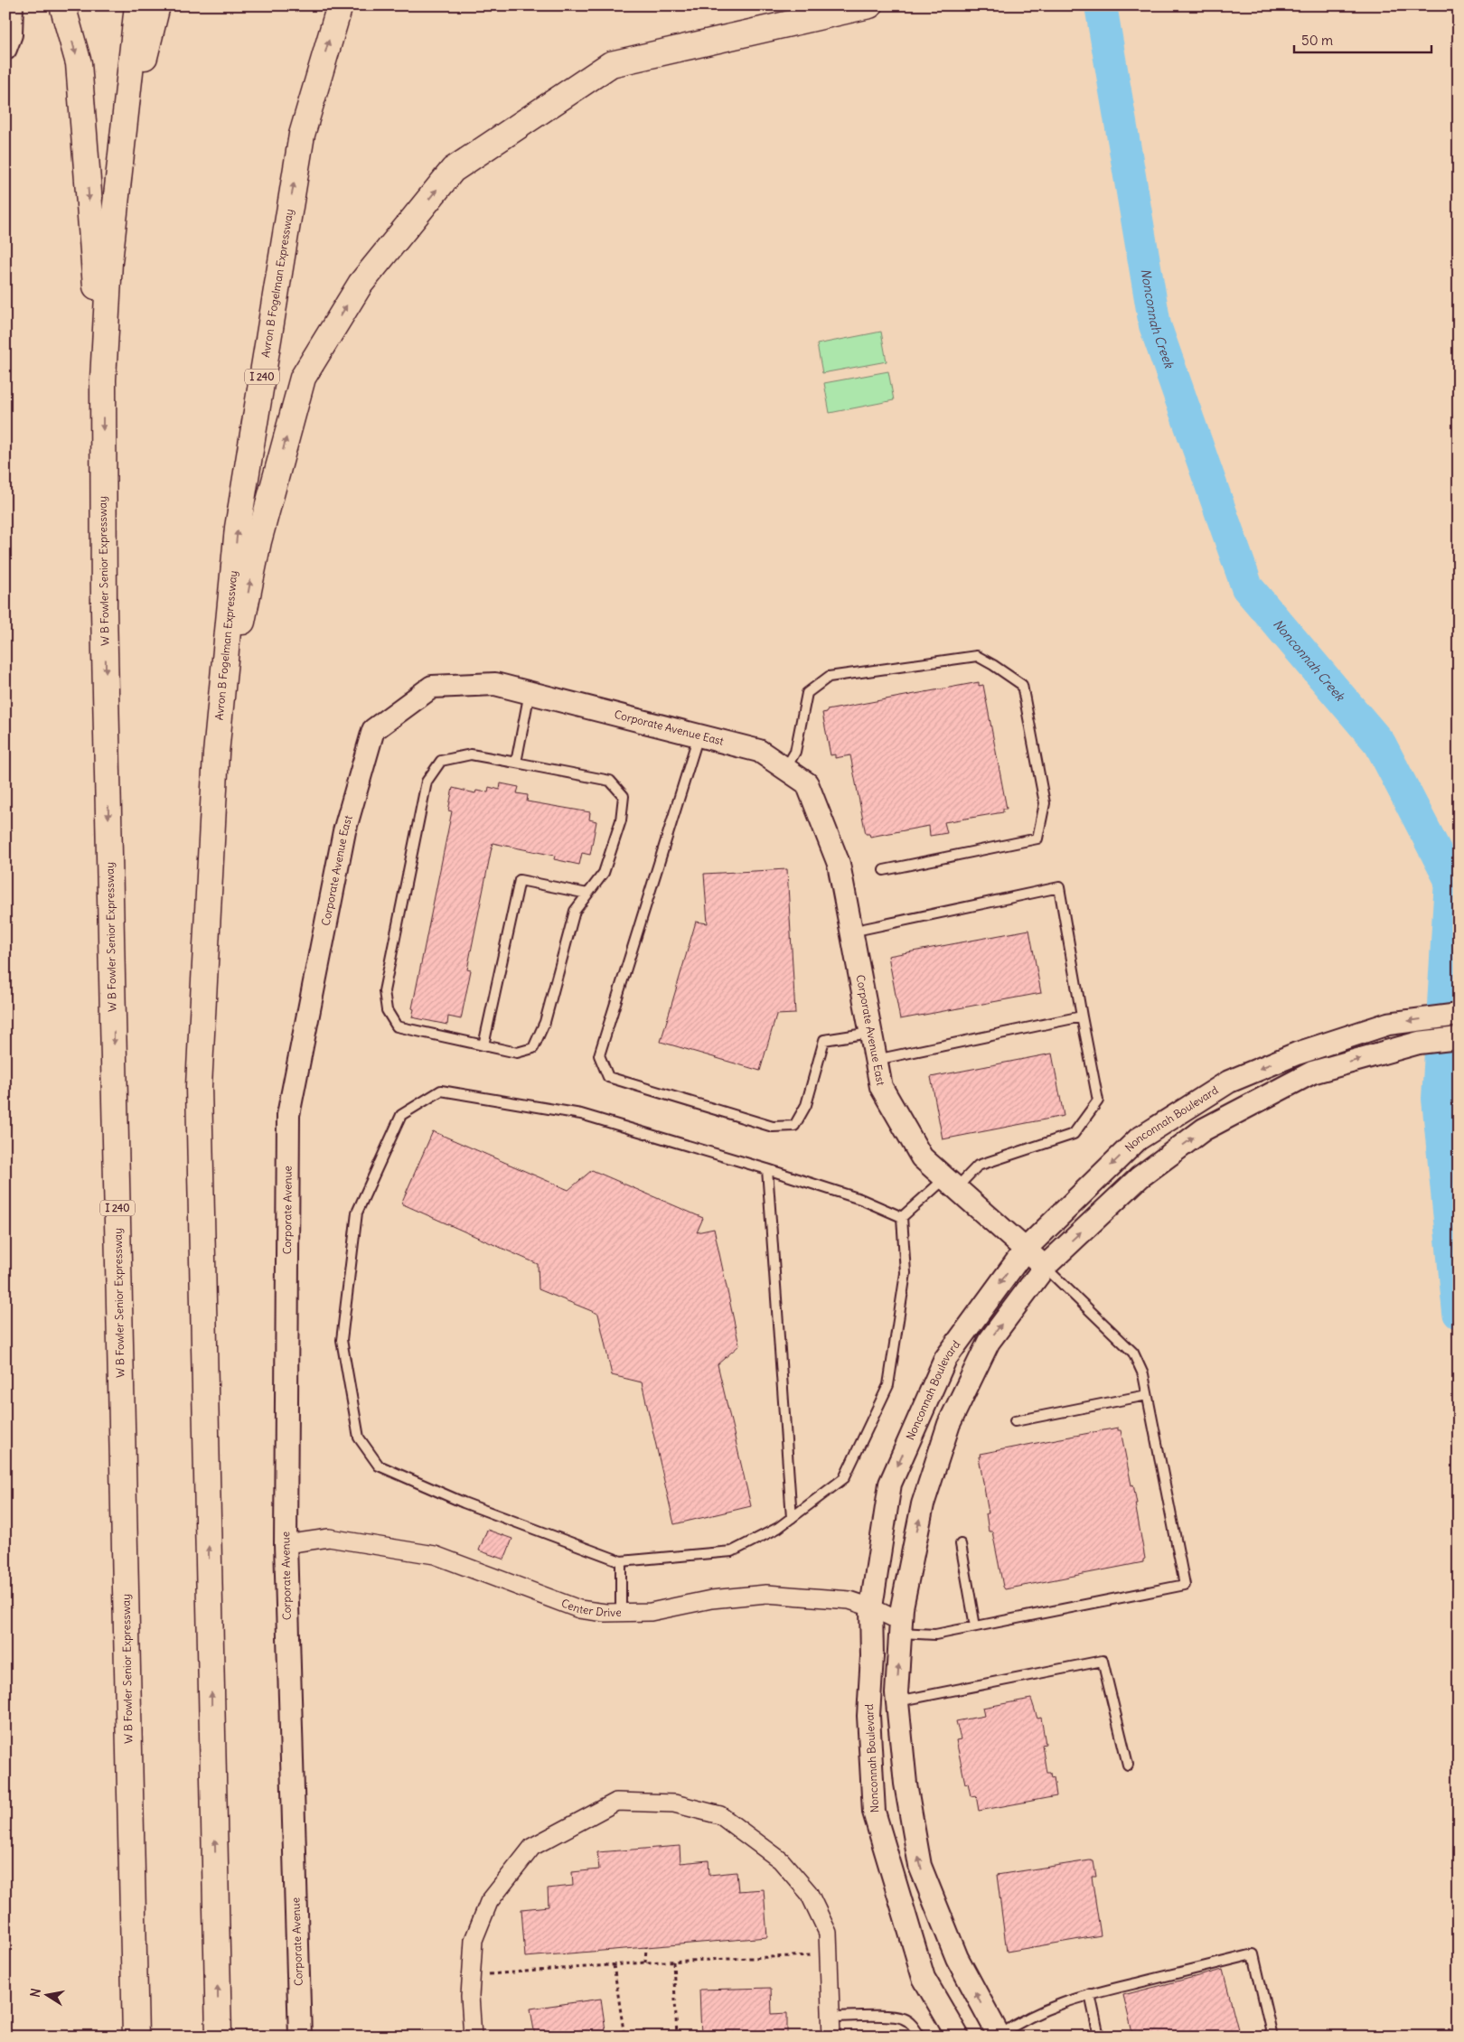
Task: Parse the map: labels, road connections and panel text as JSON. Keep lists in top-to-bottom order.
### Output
{
  "streets": {
    "highway": ["Avron B Fogelman Expressway", "I 240", "W B Fowler Senior Expressway"],
    "street": [
      "Corporate Avenue East",
      "Nonconnah Boulevard",
      "Corporate Avenue",
      "Center Drive"
    ]
  },
  "crossings": [
    ["Avron B Fogelman Expressway", "I 240"],
    ["I 240", "W B Fowler Senior Expressway"],
    ["Corporate Avenue East", "Nonconnah Boulevard"],
    ["Corporate Avenue East", "Corporate Avenue"],
    ["Nonconnah Boulevard", "Center Drive"],
    ["Corporate Avenue", "Center Drive"]
  ],
  "water": ["Nonconnah Creek"],
  "scale_bar": "50 m",
  "north": "left"
}
